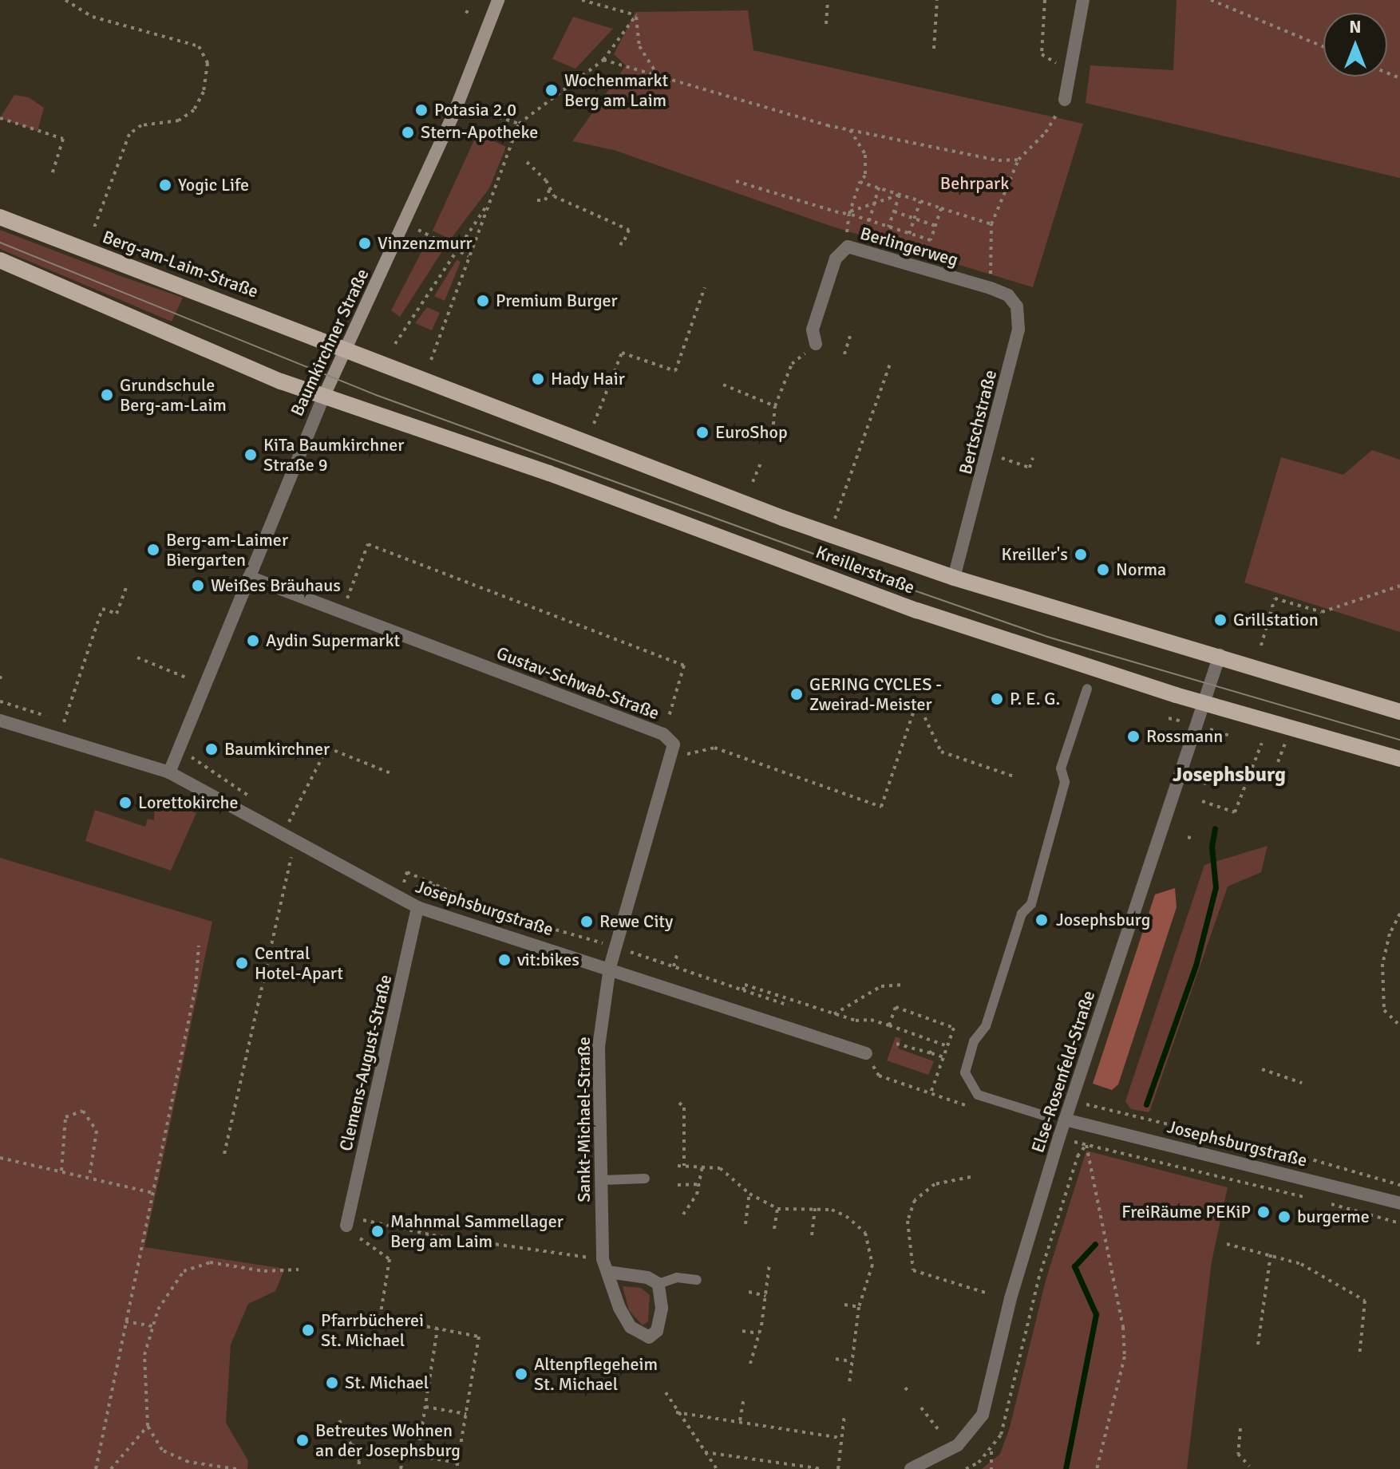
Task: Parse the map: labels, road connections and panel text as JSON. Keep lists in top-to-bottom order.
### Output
{
  "streets": {
    "main road": ["Berg-am-Laim-Straße", "Baumkirchner Straße", "Kreillerstraße"],
    "street": [
      "Berlingerweg",
      "Bertschstraße",
      "Gustav-Schwab-Straße",
      "Josephsburgstraße",
      "Clemens-August-Straße",
      "Else-Rosenfeld-Straße",
      "Sankt-Michael-Straße"
    ]
  },
  "crossings": [
    ["Berlingerweg", "Bertschstraße"],
    ["Berg-am-Laim-Straße", "Baumkirchner Straße"],
    ["Berg-am-Laim-Straße", "Kreillerstraße"],
    ["Baumkirchner Straße", "Kreillerstraße"],
    ["Baumkirchner Straße", "Gustav-Schwab-Straße"],
    ["Baumkirchner Straße", "Josephsburgstraße"],
    ["Bertschstraße", "Kreillerstraße"],
    ["Kreillerstraße", "Else-Rosenfeld-Straße"],
    ["Josephsburgstraße", "Clemens-August-Straße"],
    ["Josephsburgstraße", "Else-Rosenfeld-Straße"],
    ["Josephsburgstraße", "Sankt-Michael-Straße"]
  ],
  "districts": ["Josephsburg"],
  "parks": ["Behrpark"],
  "places": [
    "Wochenmarkt Berg am Laim",
    "Potasia 2.0",
    "Stern-Apotheke",
    "Yogic Life",
    "Vinzenzmurr",
    "Premium Burger",
    "Hady Hair",
    "Grundschule Berg-am-Laim",
    "EuroShop",
    "KiTa Baumkirchner Straße 9",
    "Berg-am-Laimer Biergarten",
    "Kreiller's",
    "Norma",
    "Weißes Bräuhaus",
    "Grillstation",
    "Aydin Supermarkt",
    "GERING CYCLES - Zweirad-Meister",
    "P. E. G.",
    "Rossmann",
    "Baumkirchner",
    "Lorettokirche",
    "Josephsburg",
    "Rewe City",
    "vit:bikes",
    "Central Hotel-Apart",
    "FreiRäume PEKiP",
    "burgerme",
    "Mahnmal Sammellager Berg am Laim",
    "Pfarrbücherei St. Michael",
    "Altenpflegeheim St. Michael",
    "St. Michael",
    "Betreutes Wohnen an der Josephsburg"
  ],
  "north": "top"
}
